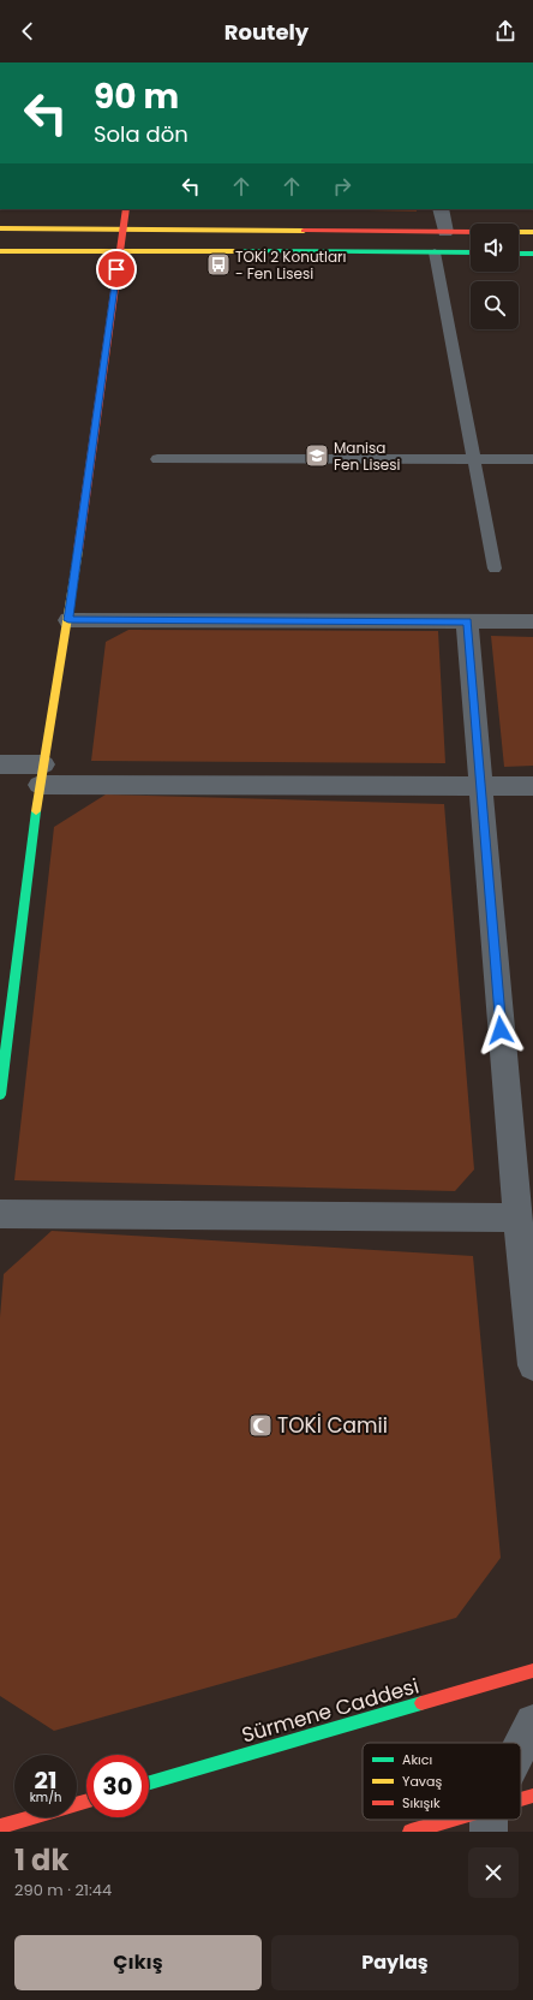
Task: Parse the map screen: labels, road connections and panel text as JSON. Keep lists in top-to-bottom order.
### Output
{
  "streets": {
    "street": ["Sürmene Caddesi"]
  },
  "places": {
    "bus stop": ["TOKİ 2 Konutları - Fen Lisesi"],
    "school or university": ["Manisa Fen Lisesi"],
    "mosque": ["TOKİ Camii"]
  },
  "legend": ["Akıcı", "Yavaş", "Sıkışık"],
  "page": {
    "header": "Routely",
    "turn": ["90 m", "Sola dön"],
    "speed": "21 km/h",
    "limit": "30",
    "heading": ["1 dk", "290 m · 21:44"],
    "buttons": ["Çıkış", "Paylaş"]
  }
}
